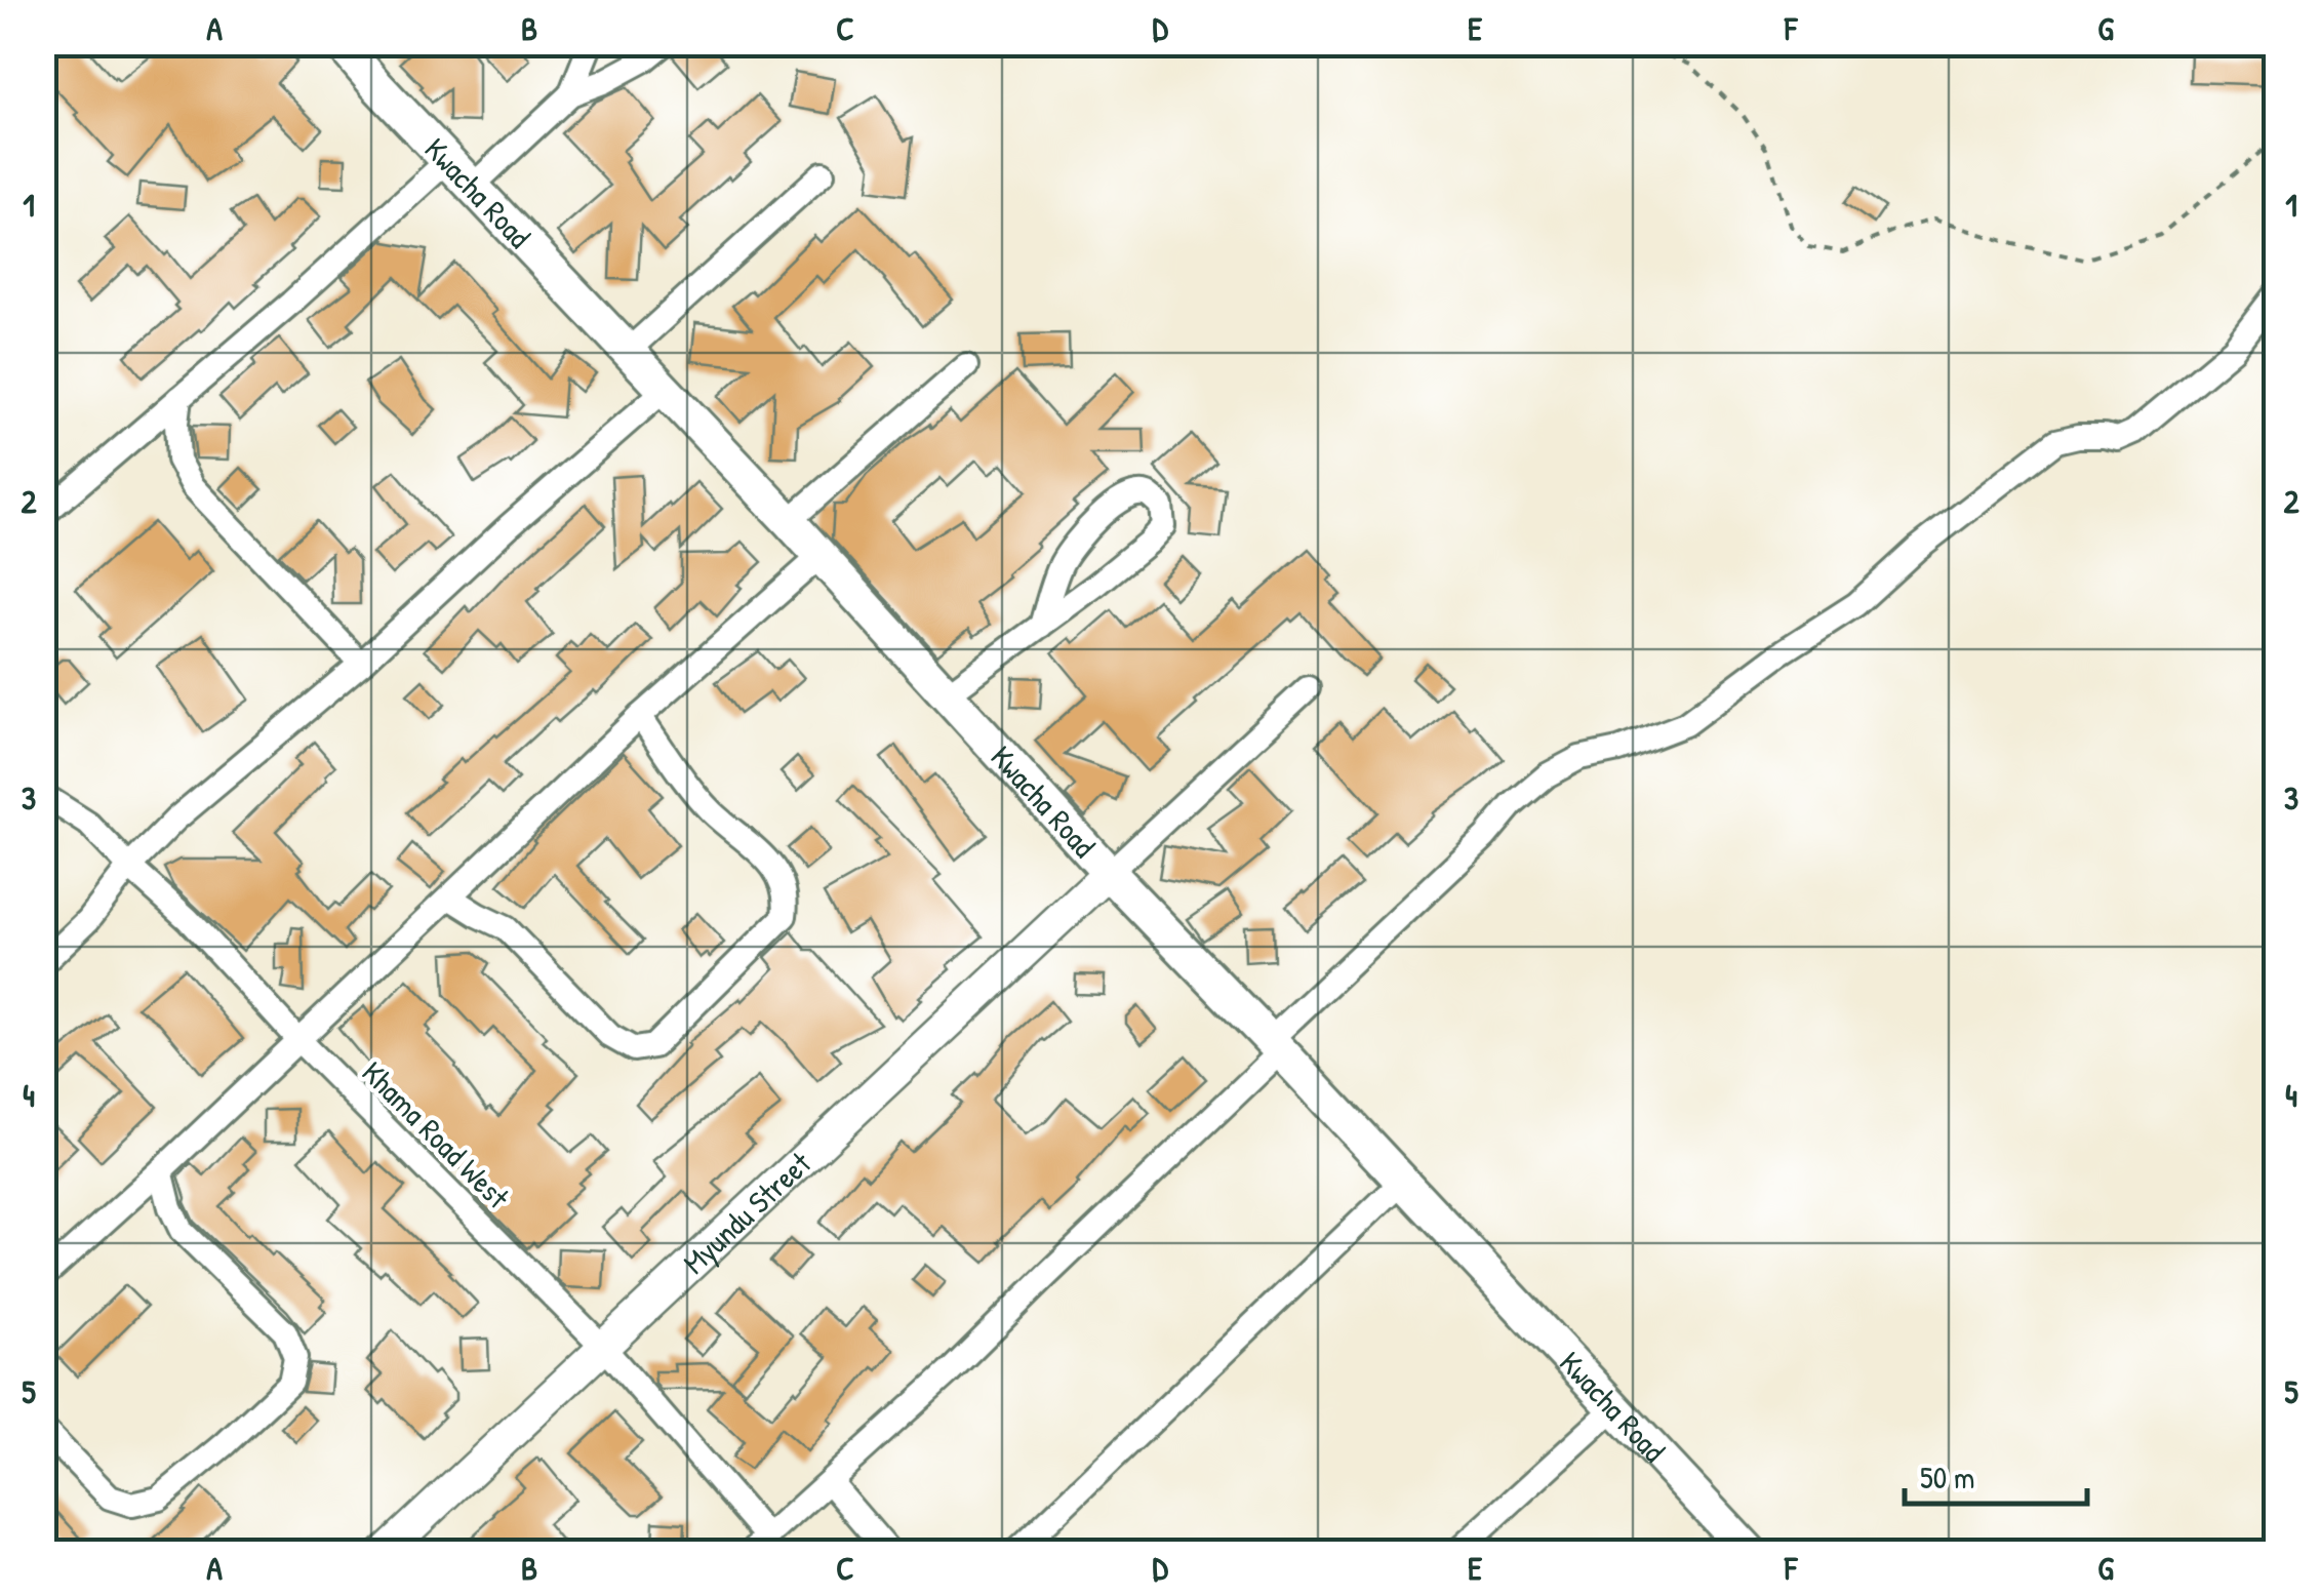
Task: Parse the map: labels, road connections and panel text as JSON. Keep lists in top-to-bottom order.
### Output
{
  "streets": {
    "main road": ["Kwacha Road"],
    "street": ["Khama Road West", "Myundu Street"]
  },
  "crossings": [
    ["Kwacha Road", "Myundu Street"],
    ["Khama Road West", "Myundu Street"]
  ],
  "scale_bar": "50 m",
  "grid": {
    "columns": [
      "A",
      "B",
      "C",
      "D",
      "E",
      "F",
      "G"
    ],
    "rows": [
      "1",
      "2",
      "3",
      "4",
      "5"
    ]
  }
}
